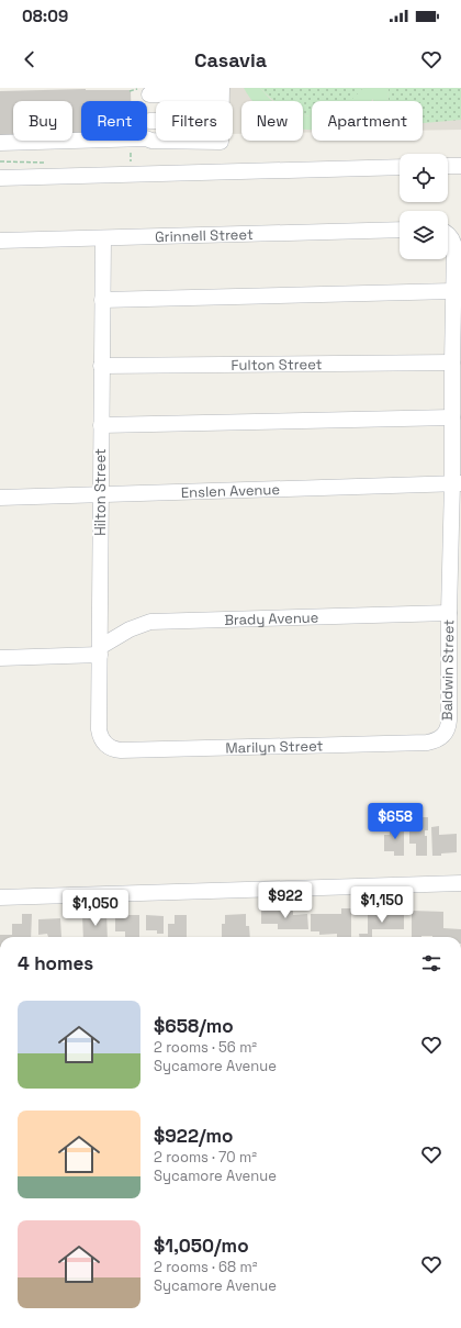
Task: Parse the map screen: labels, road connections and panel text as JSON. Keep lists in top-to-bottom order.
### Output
{
  "streets": {
    "street": [
      "Grinnell Street",
      "Fulton Street",
      "Enslen Avenue",
      "Hilton Street",
      "Brady Avenue",
      "Baldwin Street",
      "Marilyn Street"
    ]
  },
  "crossings": [
    ["Grinnell Street", "Hilton Street"],
    ["Fulton Street", "Hilton Street"],
    ["Fulton Street", "Baldwin Street"],
    ["Enslen Avenue", "Hilton Street"],
    ["Enslen Avenue", "Baldwin Street"],
    ["Hilton Street", "Brady Avenue"],
    ["Hilton Street", "Marilyn Street"],
    ["Brady Avenue", "Baldwin Street"],
    ["Baldwin Street", "Marilyn Street"]
  ],
  "page": {
    "status": "08:09",
    "header": "Casavia",
    "chip": [
      "Buy",
      "Rent",
      "Filters",
      "New",
      "Apartment"
    ],
    "price": [
      "$658",
      "$922",
      "$1,150",
      "$1,050"
    ],
    "heading": "4 homes",
    "list": [
      {
        "name": "$658/mo",
        "note": "2 rooms · 56 m² · Sycamore Avenue"
      },
      {
        "name": "$922/mo",
        "note": "2 rooms · 70 m² · Sycamore Avenue"
      },
      {
        "name": "$1,050/mo",
        "note": "2 rooms · 68 m² · Sycamore Avenue"
      }
    ]
  }
}
